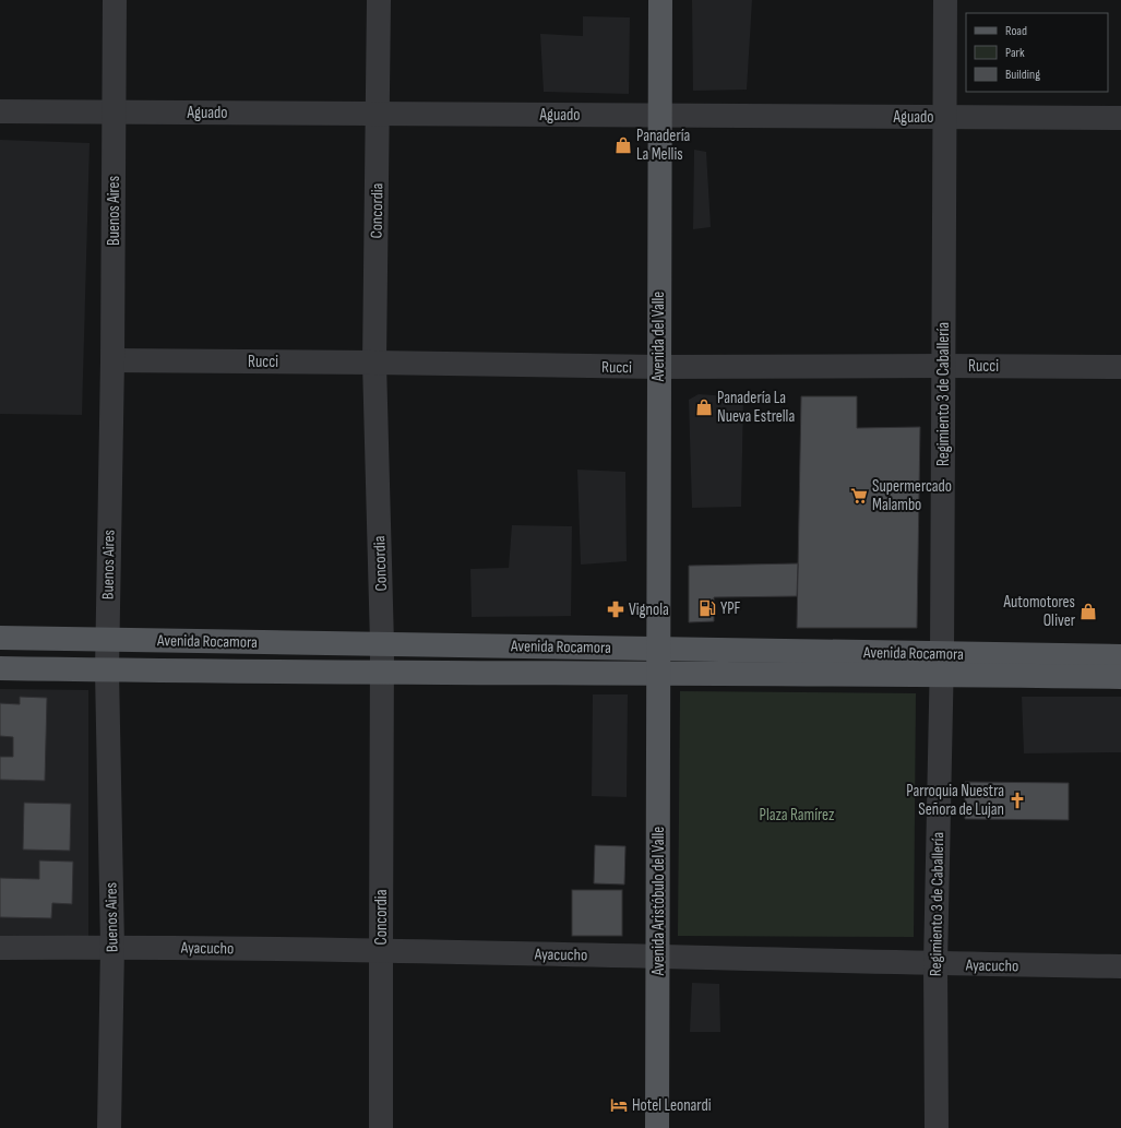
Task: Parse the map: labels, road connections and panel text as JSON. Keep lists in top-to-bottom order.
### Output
{
  "streets": {
    "main road": ["Avenida del Valle", "Avenida Rocamora", "Avenida Aristóbulo del Valle"],
    "street": [
      "Aguado",
      "Buenos Aires",
      "Concordia",
      "Rucci",
      "Regimiento 3 de Caballería",
      "Ayacucho"
    ]
  },
  "crossings": [
    ["Aguado", "Buenos Aires"],
    ["Aguado", "Concordia"],
    ["Aguado", "Avenida del Valle"],
    ["Aguado", "Regimiento 3 de Caballería"],
    ["Buenos Aires", "Rucci"],
    ["Buenos Aires", "Avenida Rocamora"],
    ["Buenos Aires", "Ayacucho"],
    ["Concordia", "Rucci"],
    ["Concordia", "Avenida Rocamora"],
    ["Concordia", "Ayacucho"],
    ["Avenida del Valle", "Rucci"],
    ["Avenida del Valle", "Avenida Rocamora"],
    ["Avenida del Valle", "Avenida Aristóbulo del Valle"],
    ["Rucci", "Regimiento 3 de Caballería"],
    ["Regimiento 3 de Caballería", "Avenida Rocamora"],
    ["Regimiento 3 de Caballería", "Ayacucho"],
    ["Avenida Rocamora", "Avenida Aristóbulo del Valle"],
    ["Avenida Aristóbulo del Valle", "Ayacucho"]
  ],
  "parks": ["Plaza Ramírez"],
  "places": {
    "shop": ["Panadería La Mellis", "Panadería La Nueva Estrella", "Automotores Oliver"],
    "supermarket": ["Supermercado Malambo"],
    "fuel station": ["YPF"],
    "pharmacy": ["Vignola"],
    "church": ["Parroquia Nuestra Señora de Lujan"],
    "hotel": ["Hotel Leonardi"]
  },
  "legend": ["Road", "Park", "Building"]
}
